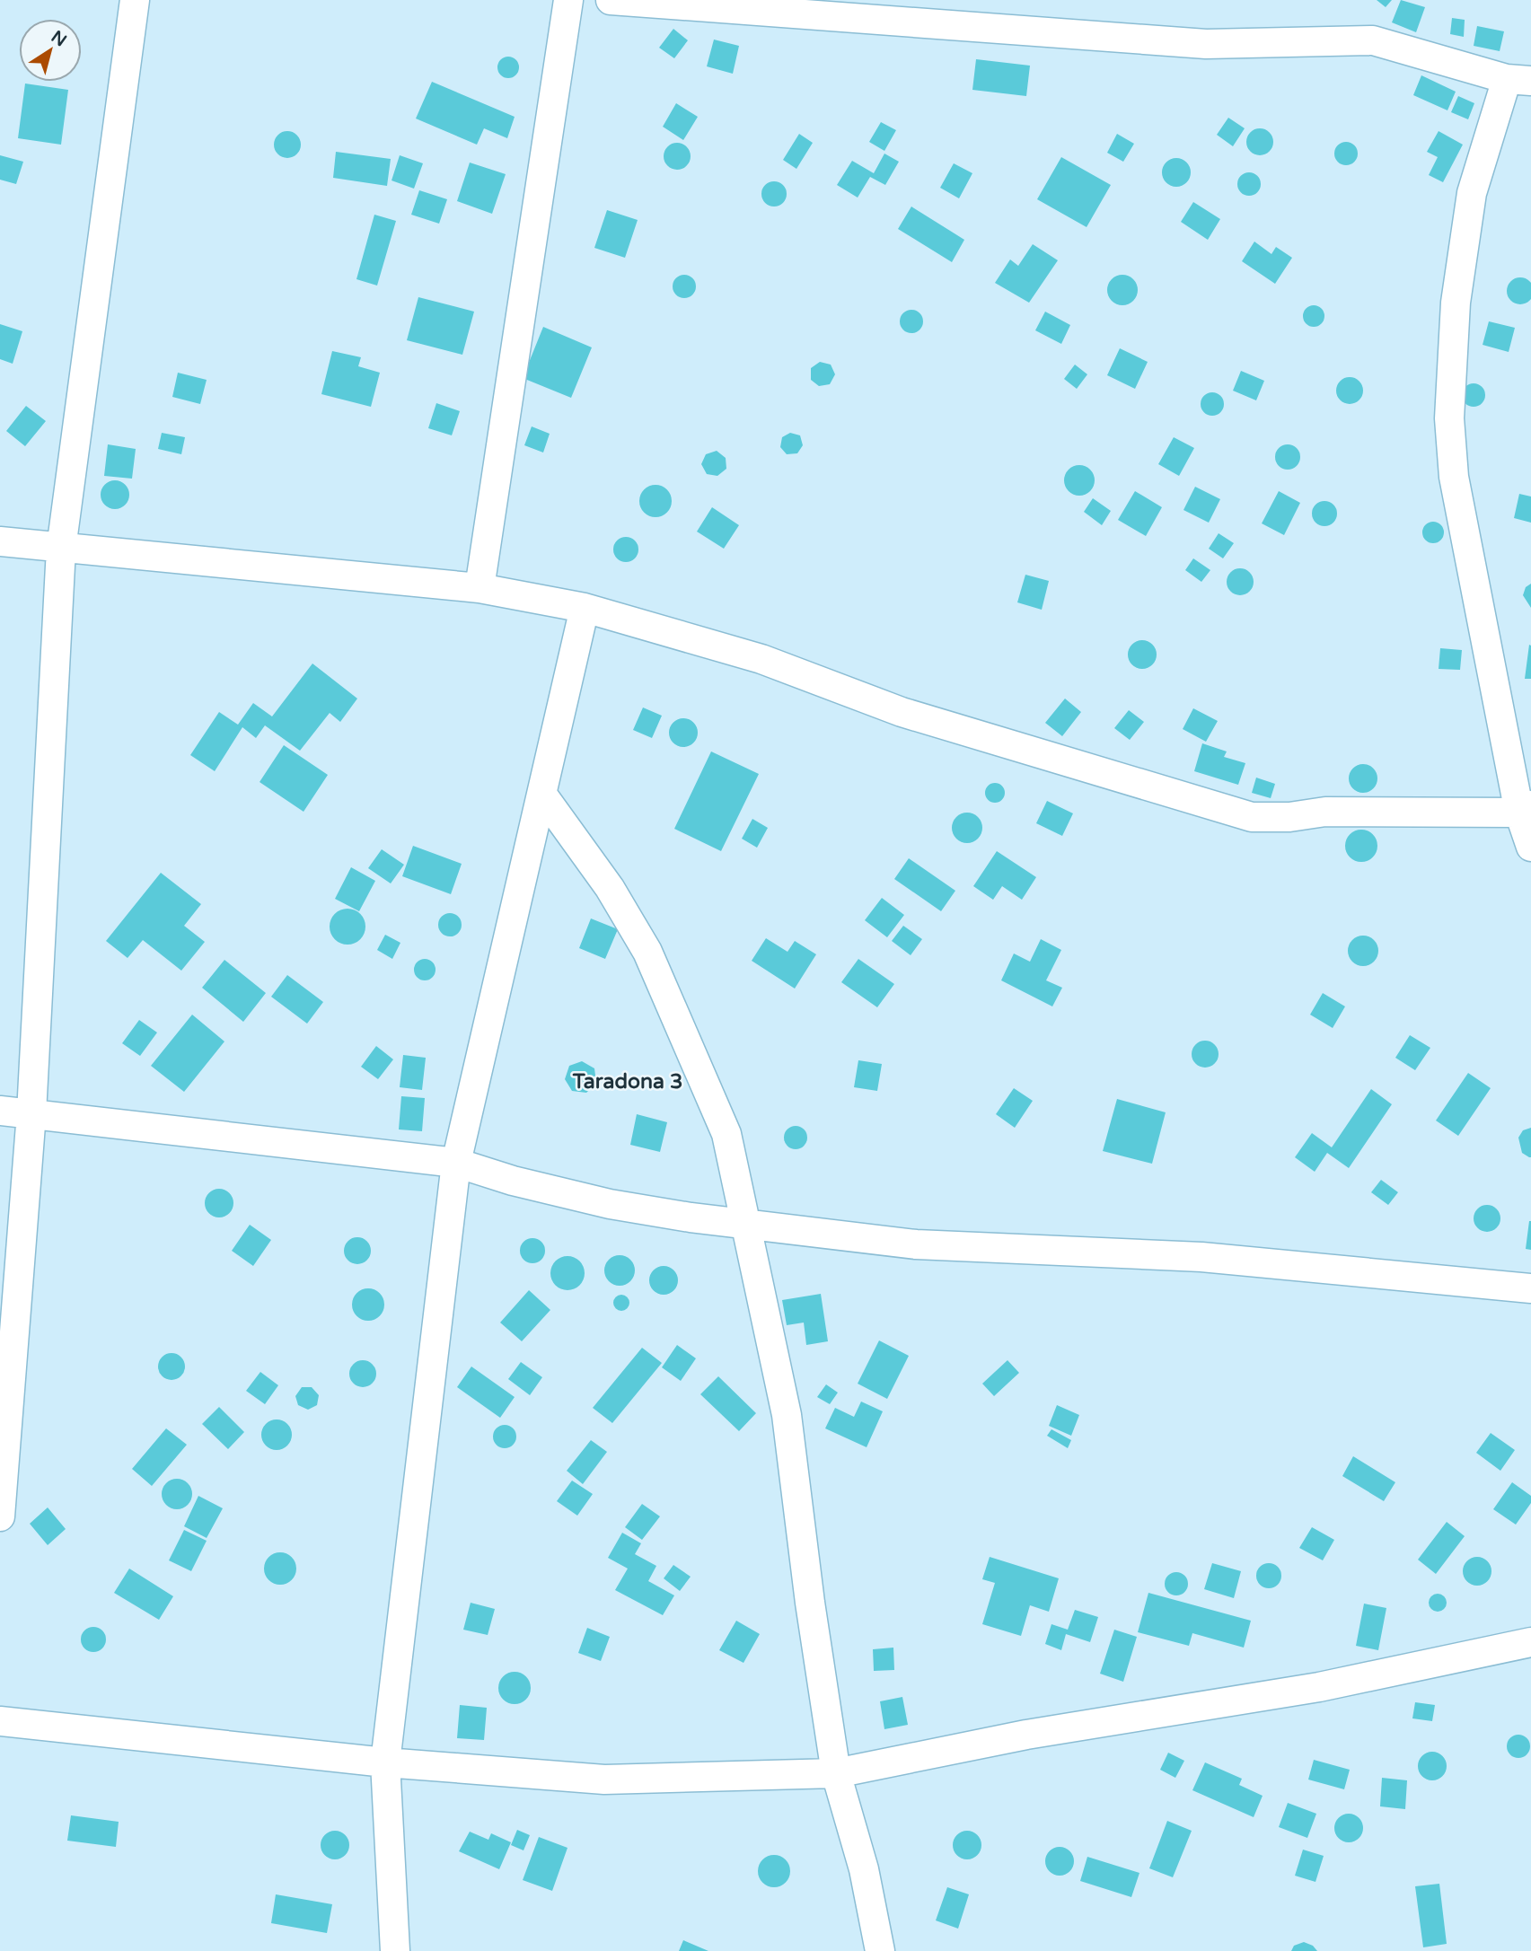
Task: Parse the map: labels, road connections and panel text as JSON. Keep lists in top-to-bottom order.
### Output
{
  "districts": ["Taradona 3"],
  "north": "top right"
}
